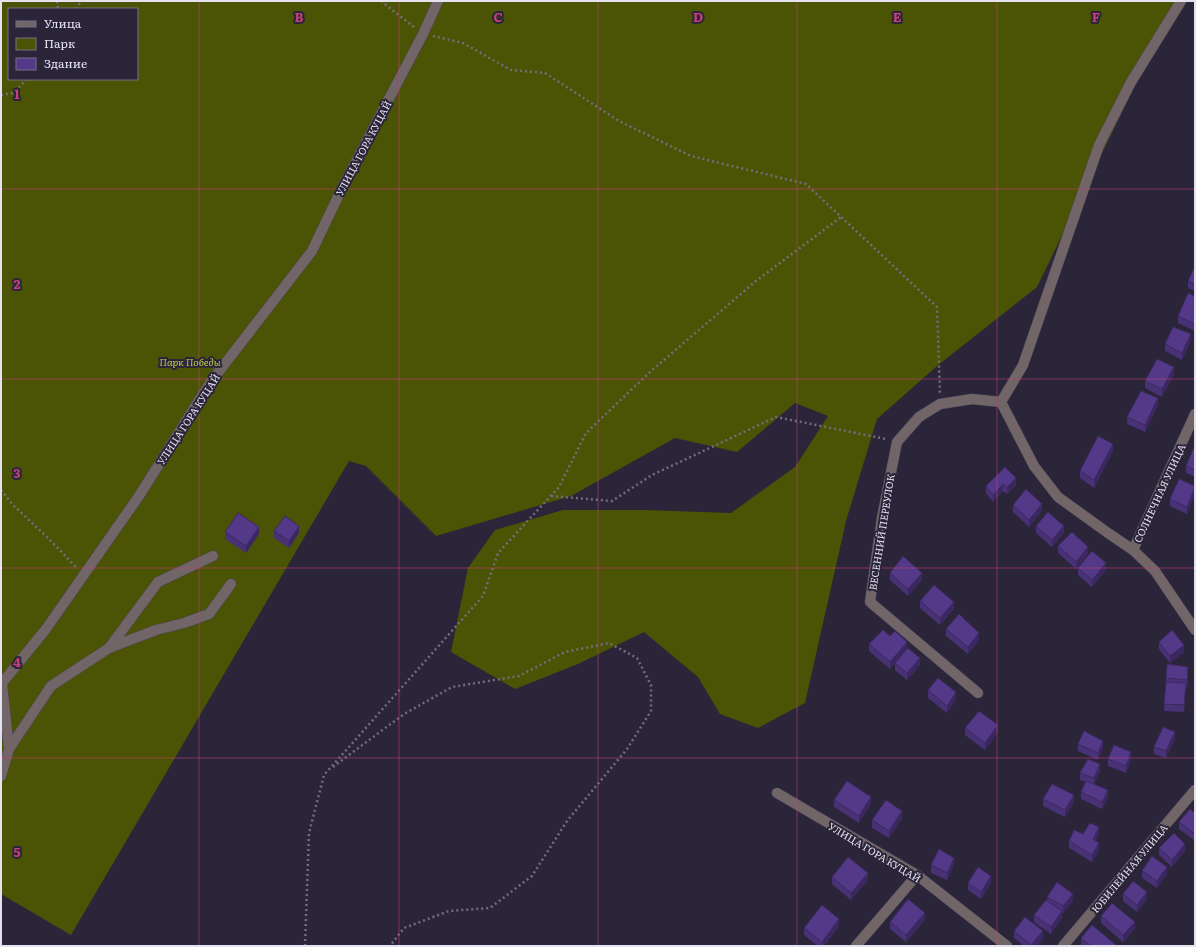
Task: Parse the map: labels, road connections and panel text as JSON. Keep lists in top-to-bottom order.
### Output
{
  "streets": {
    "street": [
      "УЛИЦА ГОРА КУЦАЙ",
      "СОЛНЕЧНАЯ УЛИЦА",
      "ВЕСЕННИЙ ПЕРЕУЛОК",
      "ЮБИЛЕЙНАЯ УЛИЦА"
    ]
  },
  "parks": ["Парк Победы"],
  "legend": ["Улица", "Парк", "Здание"],
  "grid": {
    "columns": [
      "B",
      "C",
      "D",
      "E",
      "F"
    ],
    "rows": [
      "1",
      "2",
      "3",
      "4",
      "5"
    ]
  }
}
